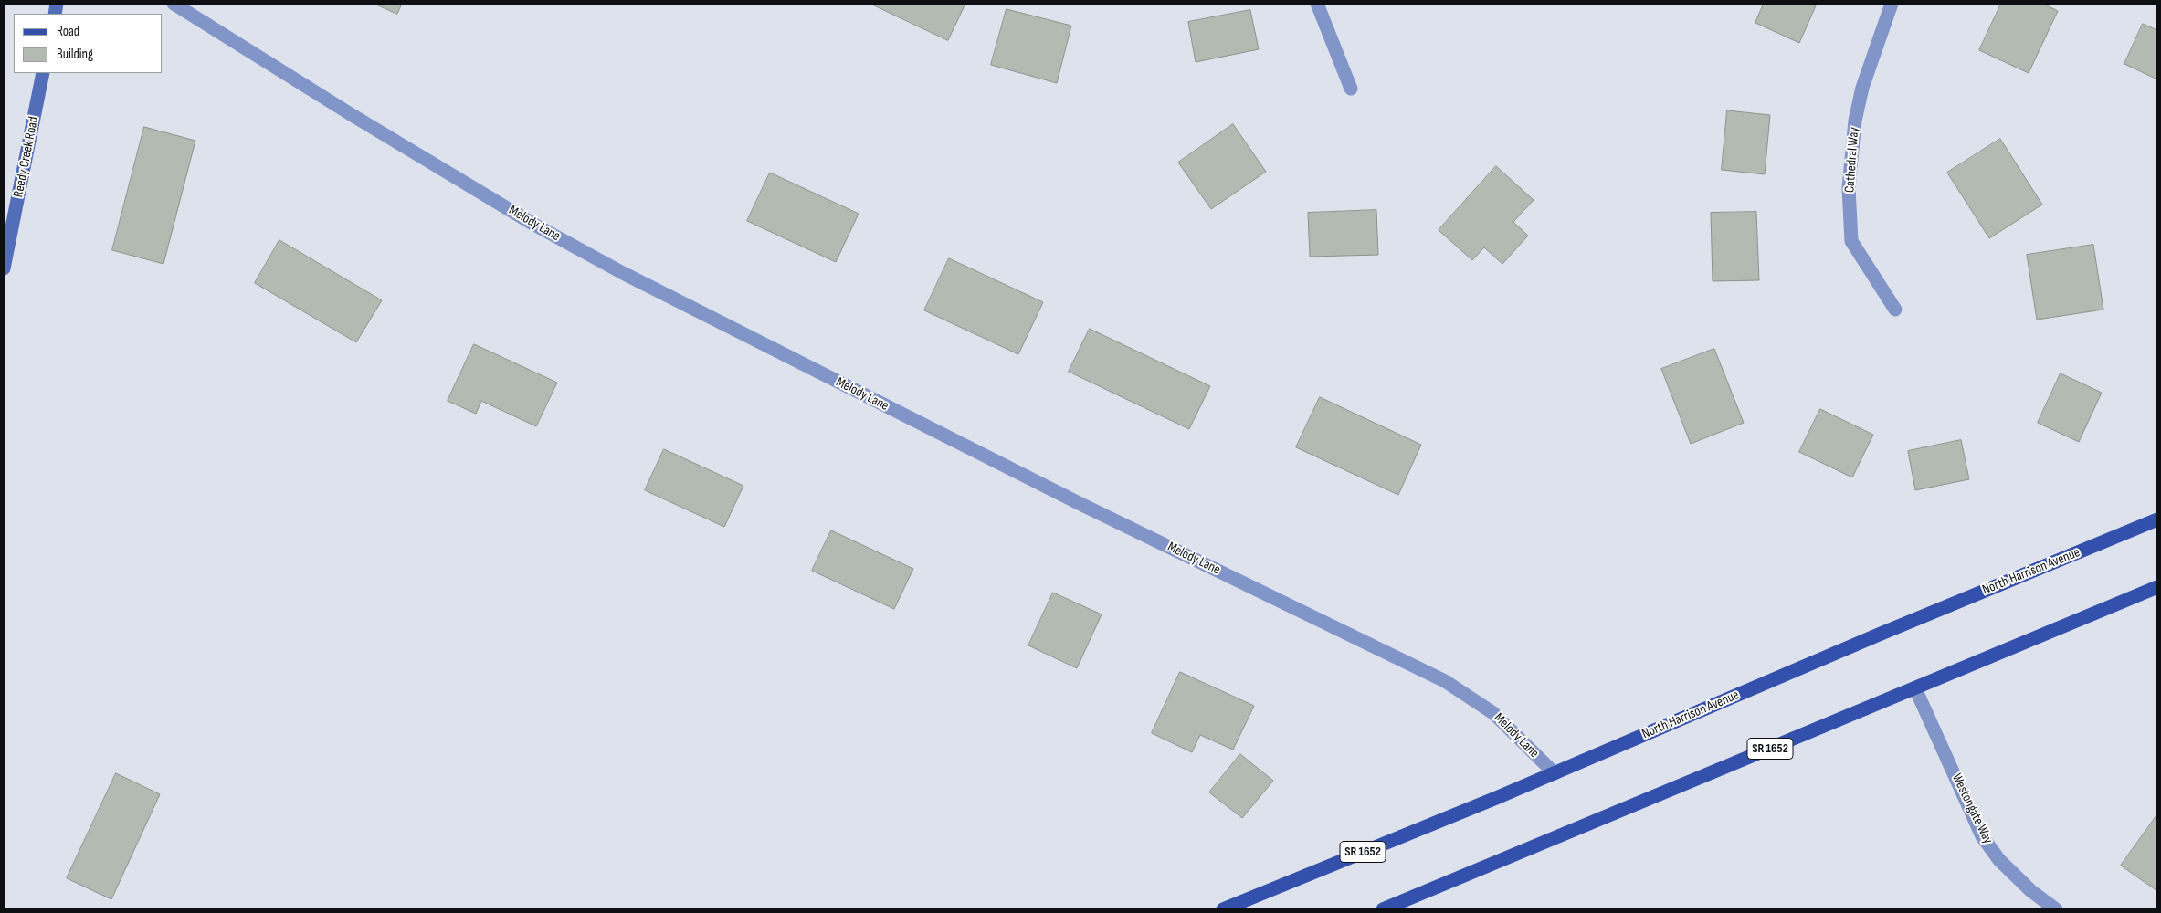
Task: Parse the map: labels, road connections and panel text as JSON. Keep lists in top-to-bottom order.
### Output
{
  "streets": {
    "main road": ["North Harrison Avenue", "SR 1652"],
    "street": [
      "Reedy Creek Road",
      "Cathedral Way",
      "Melody Lane",
      "Westongate Way"
    ]
  },
  "crossings": [
    ["Melody Lane", "North Harrison Avenue"],
    ["SR 1652", "Westongate Way"]
  ],
  "legend": ["Road", "Building"]
}
